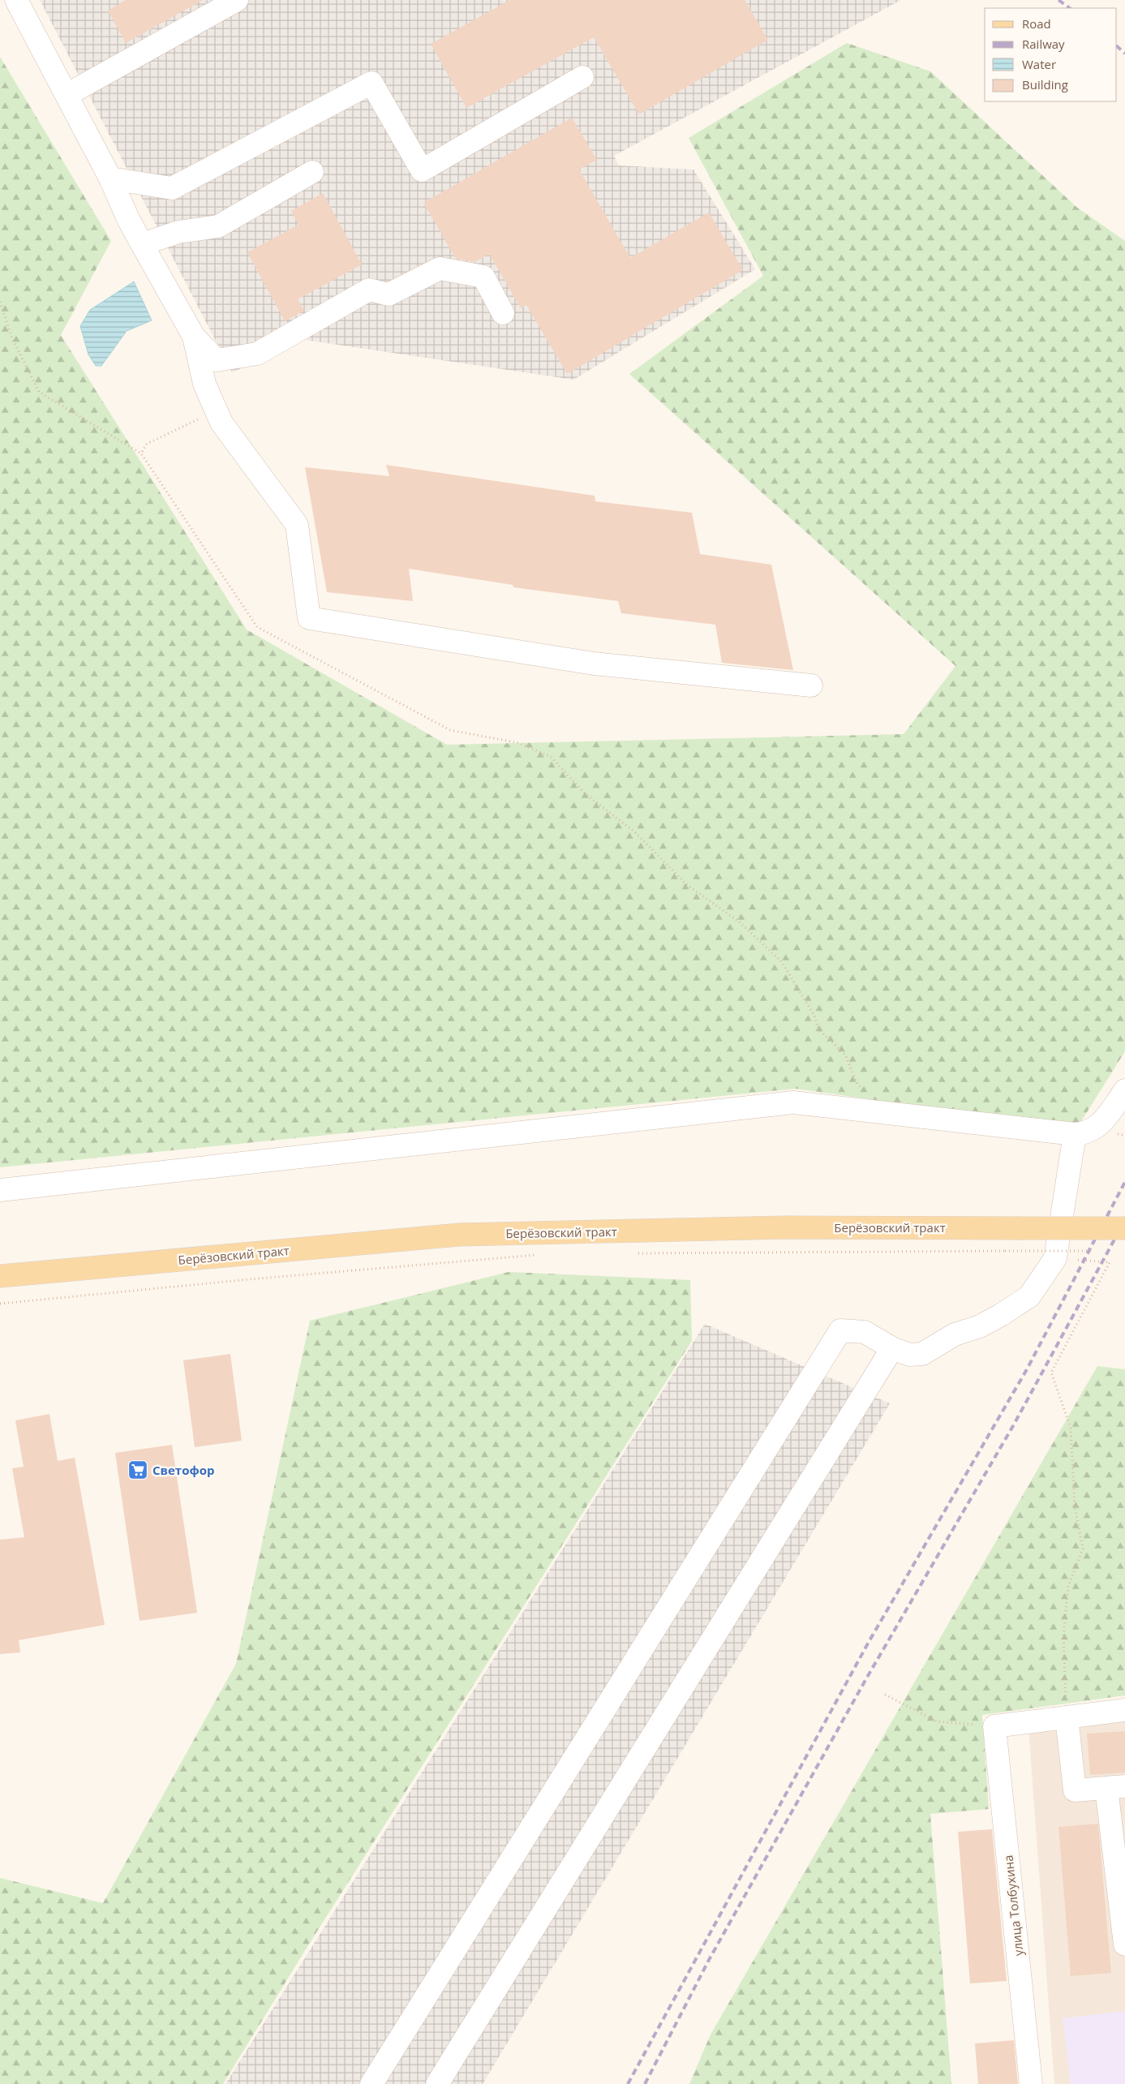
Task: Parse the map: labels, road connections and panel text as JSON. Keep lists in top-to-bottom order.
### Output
{
  "streets": {
    "main road": ["Берёзовский тракт"],
    "street": ["улица Толбухина"]
  },
  "places": {
    "supermarket": ["Светофор"]
  },
  "legend": [
    "Road",
    "Railway",
    "Water",
    "Building"
  ]
}
